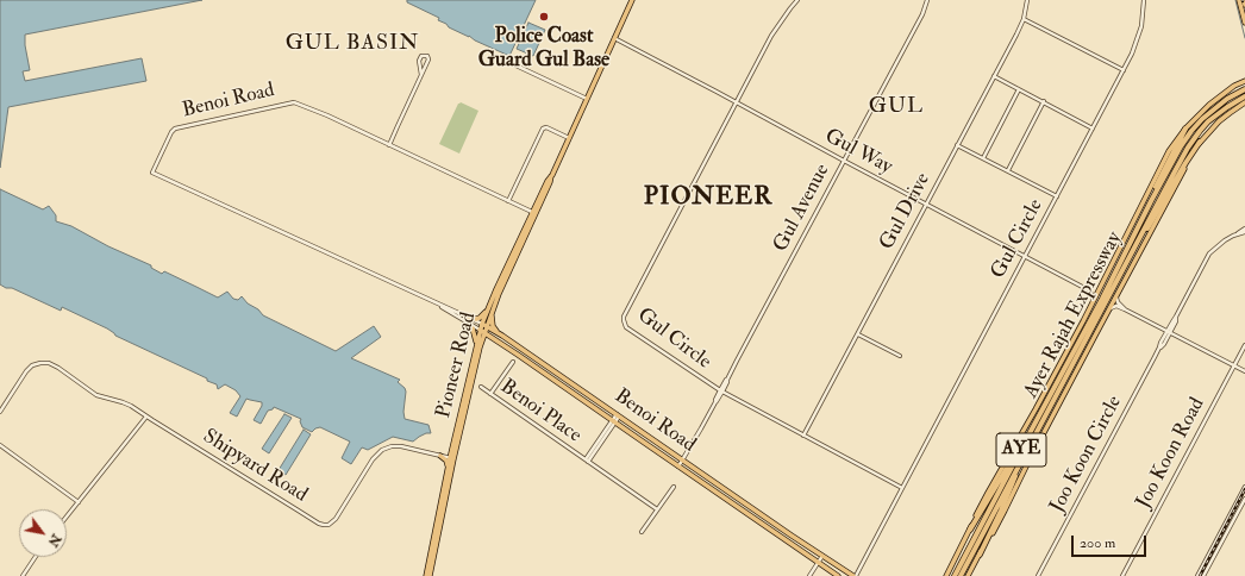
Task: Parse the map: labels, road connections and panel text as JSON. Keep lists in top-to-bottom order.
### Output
{
  "streets": {
    "highway": ["Ayer Rajah Expressway", "AYE"],
    "main road": ["Benoi Road", "Pioneer Road"],
    "street": [
      "Gul Way",
      "Gul Avenue",
      "Gul Drive",
      "Gul Circle",
      "Benoi Place",
      "Joo Koon Road",
      "Joo Koon Circle",
      "Shipyard Road"
    ]
  },
  "crossings": [
    ["Benoi Road", "Gul Avenue"],
    ["Benoi Road", "Gul Circle"],
    ["Benoi Road", "Pioneer Road"],
    ["Benoi Road", "Benoi Place"],
    ["Gul Way", "Gul Avenue"],
    ["Gul Way", "Gul Drive"],
    ["Gul Way", "Gul Circle"],
    ["Gul Way", "Pioneer Road"],
    ["Gul Avenue", "Gul Circle"],
    ["Gul Drive", "Gul Circle"],
    ["Pioneer Road", "Shipyard Road"]
  ],
  "districts": ["GUL BASIN", "GUL", "PIONEER"],
  "places": ["Police Coast Guard Gul Base"],
  "scale_bar": "200 m",
  "north": "bottom right"
}
